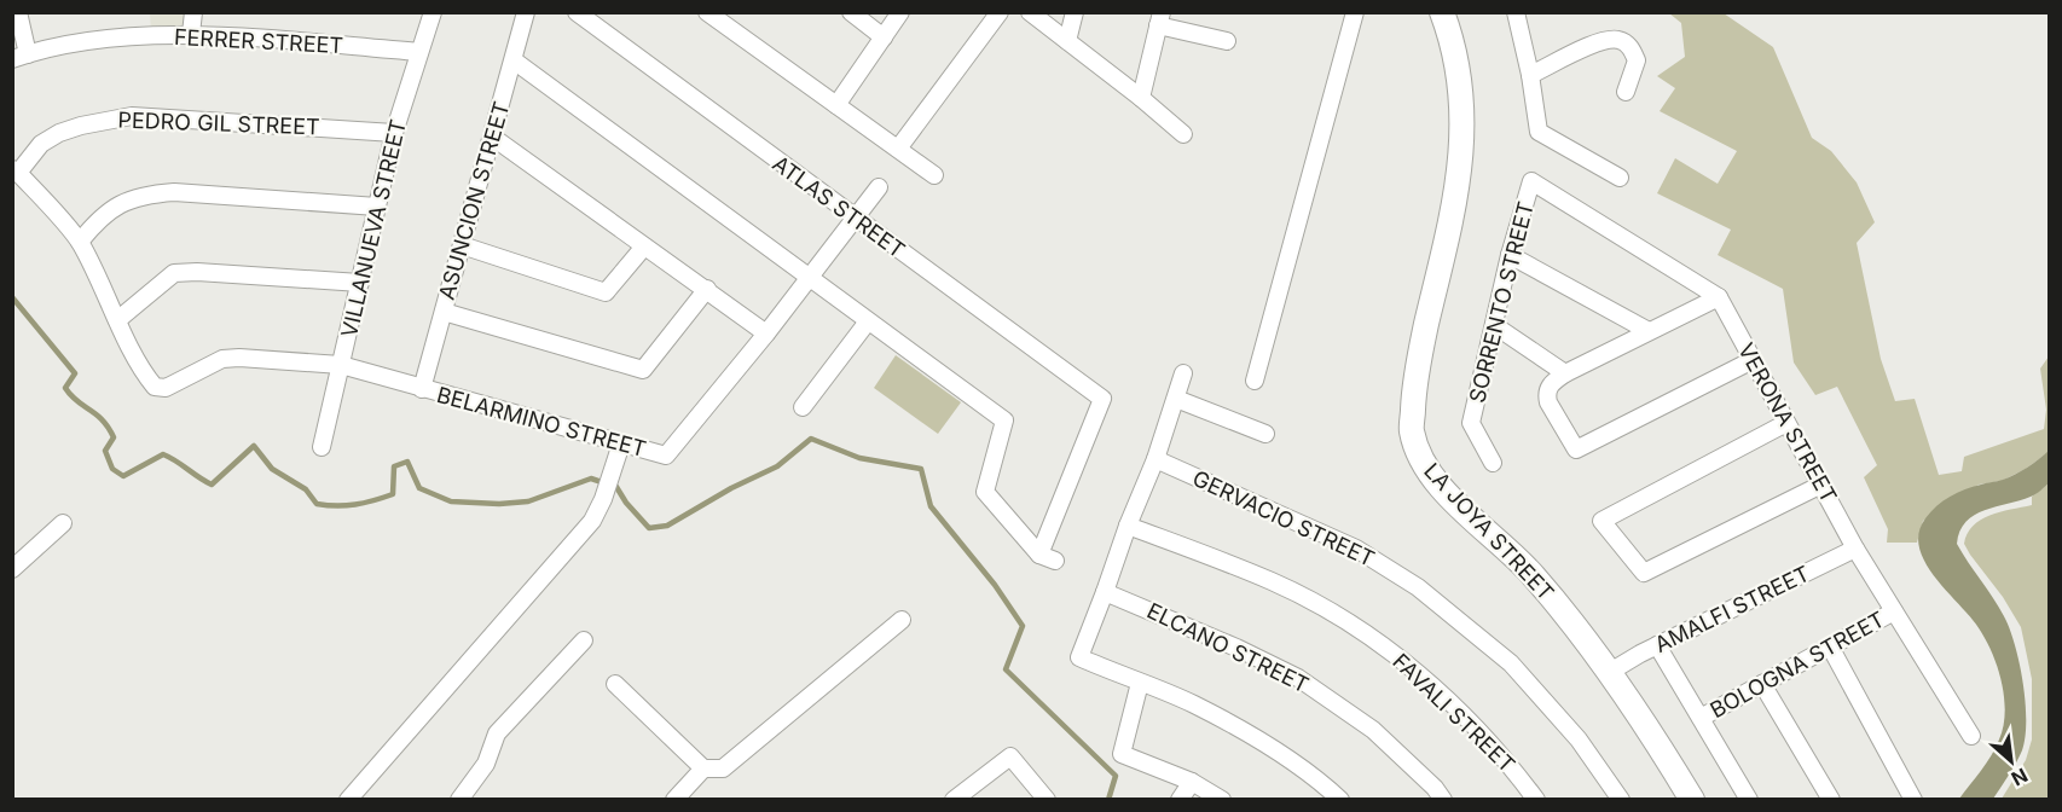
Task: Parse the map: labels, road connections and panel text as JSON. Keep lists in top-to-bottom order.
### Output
{
  "streets": {
    "street": [
      "FERRER STREET",
      "PEDRO GIL STREET",
      "ASUNCION STREET",
      "ATLAS STREET",
      "VILLANUEVA STREET",
      "SORRENTO STREET",
      "BELARMINO STREET",
      "VERONA STREET",
      "GERVACIO STREET",
      "LA JOYA STREET",
      "AMALFI STREET",
      "ELCANO STREET",
      "BOLOGNA STREET",
      "FAVALI STREET"
    ]
  },
  "crossings": [
    ["FERRER STREET", "VILLANUEVA STREET"],
    ["PEDRO GIL STREET", "VILLANUEVA STREET"],
    ["ASUNCION STREET", "BELARMINO STREET"],
    ["ATLAS STREET", "BELARMINO STREET"],
    ["VILLANUEVA STREET", "BELARMINO STREET"],
    ["SORRENTO STREET", "VERONA STREET"],
    ["VERONA STREET", "AMALFI STREET"],
    ["VERONA STREET", "BOLOGNA STREET"],
    ["LA JOYA STREET", "AMALFI STREET"]
  ],
  "north": "bottom right"
}
